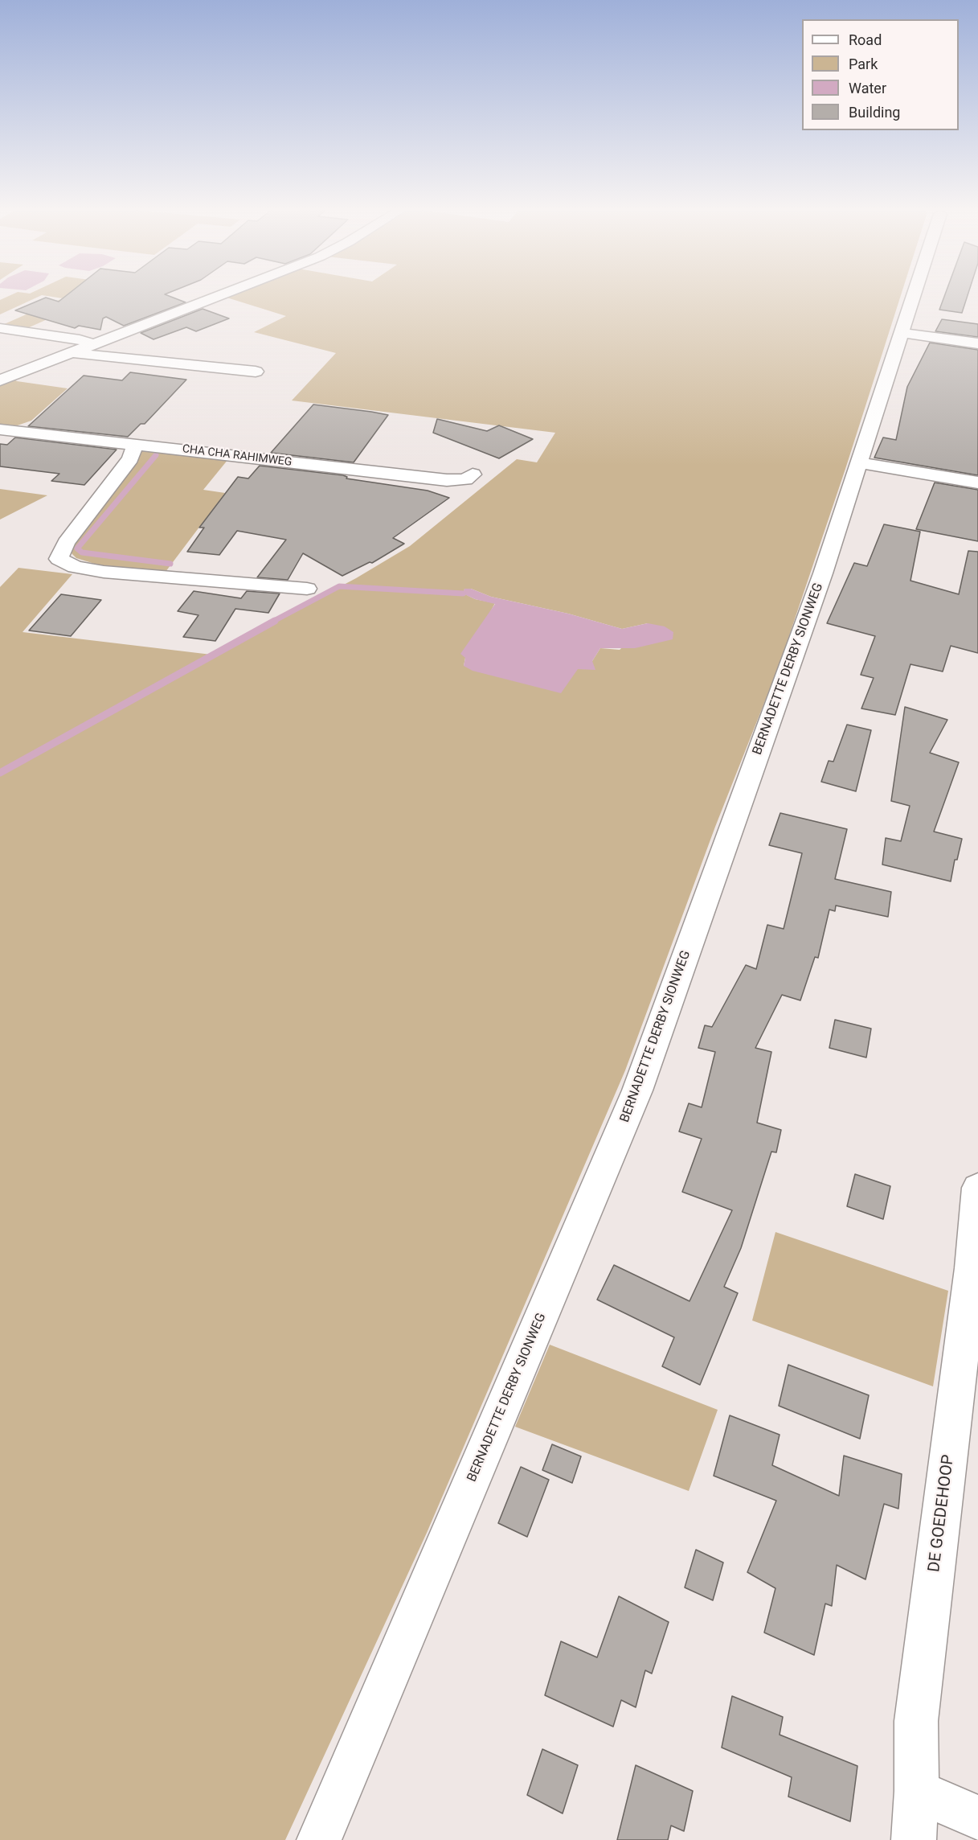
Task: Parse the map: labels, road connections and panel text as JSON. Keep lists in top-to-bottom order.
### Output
{
  "streets": {
    "street": ["CHA CHA RAHIMWEG", "BERNADETTE DERBY SIONWEG", "DE GOEDEHOOP"]
  },
  "legend": [
    "Road",
    "Park",
    "Water",
    "Building"
  ]
}
